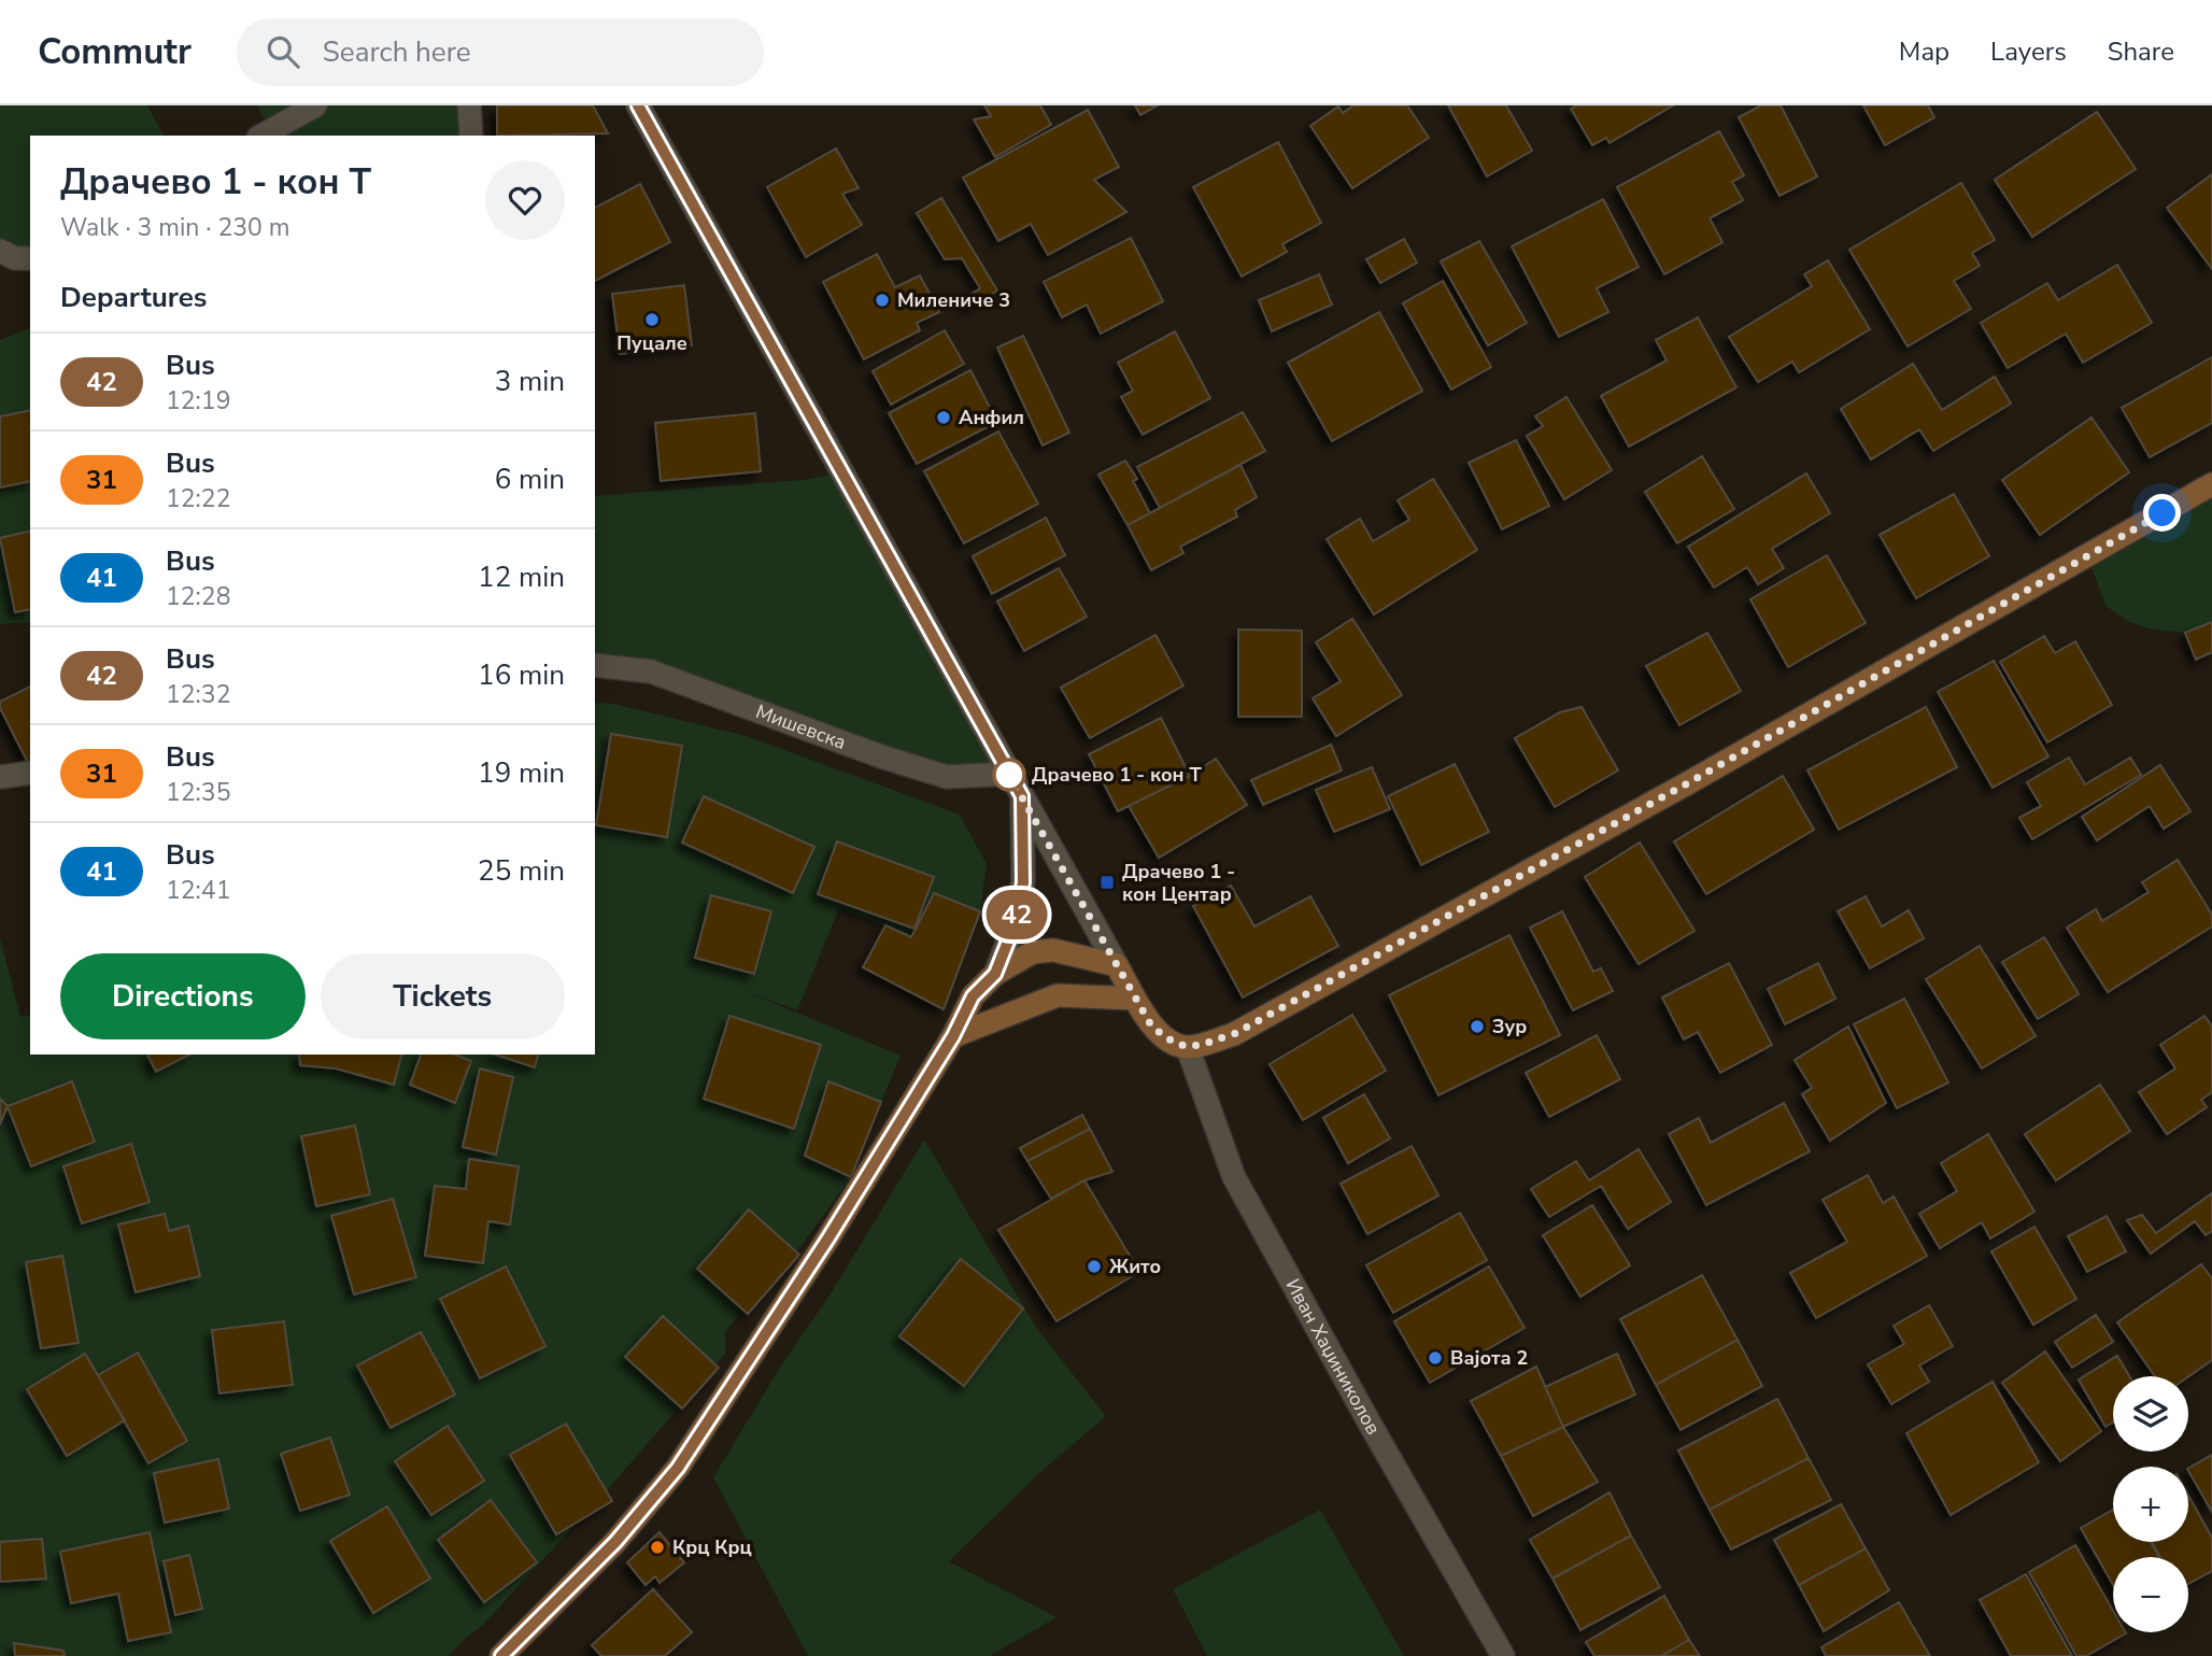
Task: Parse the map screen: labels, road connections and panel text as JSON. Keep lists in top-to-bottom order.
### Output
{
  "streets": {
    "street": ["Мишевска", "Иван Хаџиниколов"]
  },
  "places": {
    "other": [
      "Милениче 3",
      "Пуцале",
      "Анфил",
      "Драчево 1 - кон T",
      "Зур",
      "Жито",
      "Вајота 2",
      "Крц Крц"
    ],
    "transit": ["Драчево 1 - кон Центар"]
  },
  "lines": ["bus line 42"],
  "page": {
    "header": "Commutr",
    "search": "Search here",
    "nav": ["Map", "Layers", "Share"],
    "on_map": "42",
    "heading": [
      ["Драчево 1 - кон T", "Walk · 3 min · 230 m"],
      "Departures"
    ],
    "list": [
      {
        "mark": "42",
        "name": "Bus",
        "note": "12:19",
        "value": "3 min"
      },
      {
        "mark": "31",
        "name": "Bus",
        "note": "12:22",
        "value": "6 min"
      },
      {
        "mark": "41",
        "name": "Bus",
        "note": "12:28",
        "value": "12 min"
      },
      {
        "mark": "42",
        "name": "Bus",
        "note": "12:32",
        "value": "16 min"
      },
      {
        "mark": "31",
        "name": "Bus",
        "note": "12:35",
        "value": "19 min"
      },
      {
        "mark": "41",
        "name": "Bus",
        "note": "12:41",
        "value": "25 min"
      }
    ],
    "buttons": ["Directions", "Tickets"],
    "map_buttons": ["+", "−"]
  }
}
